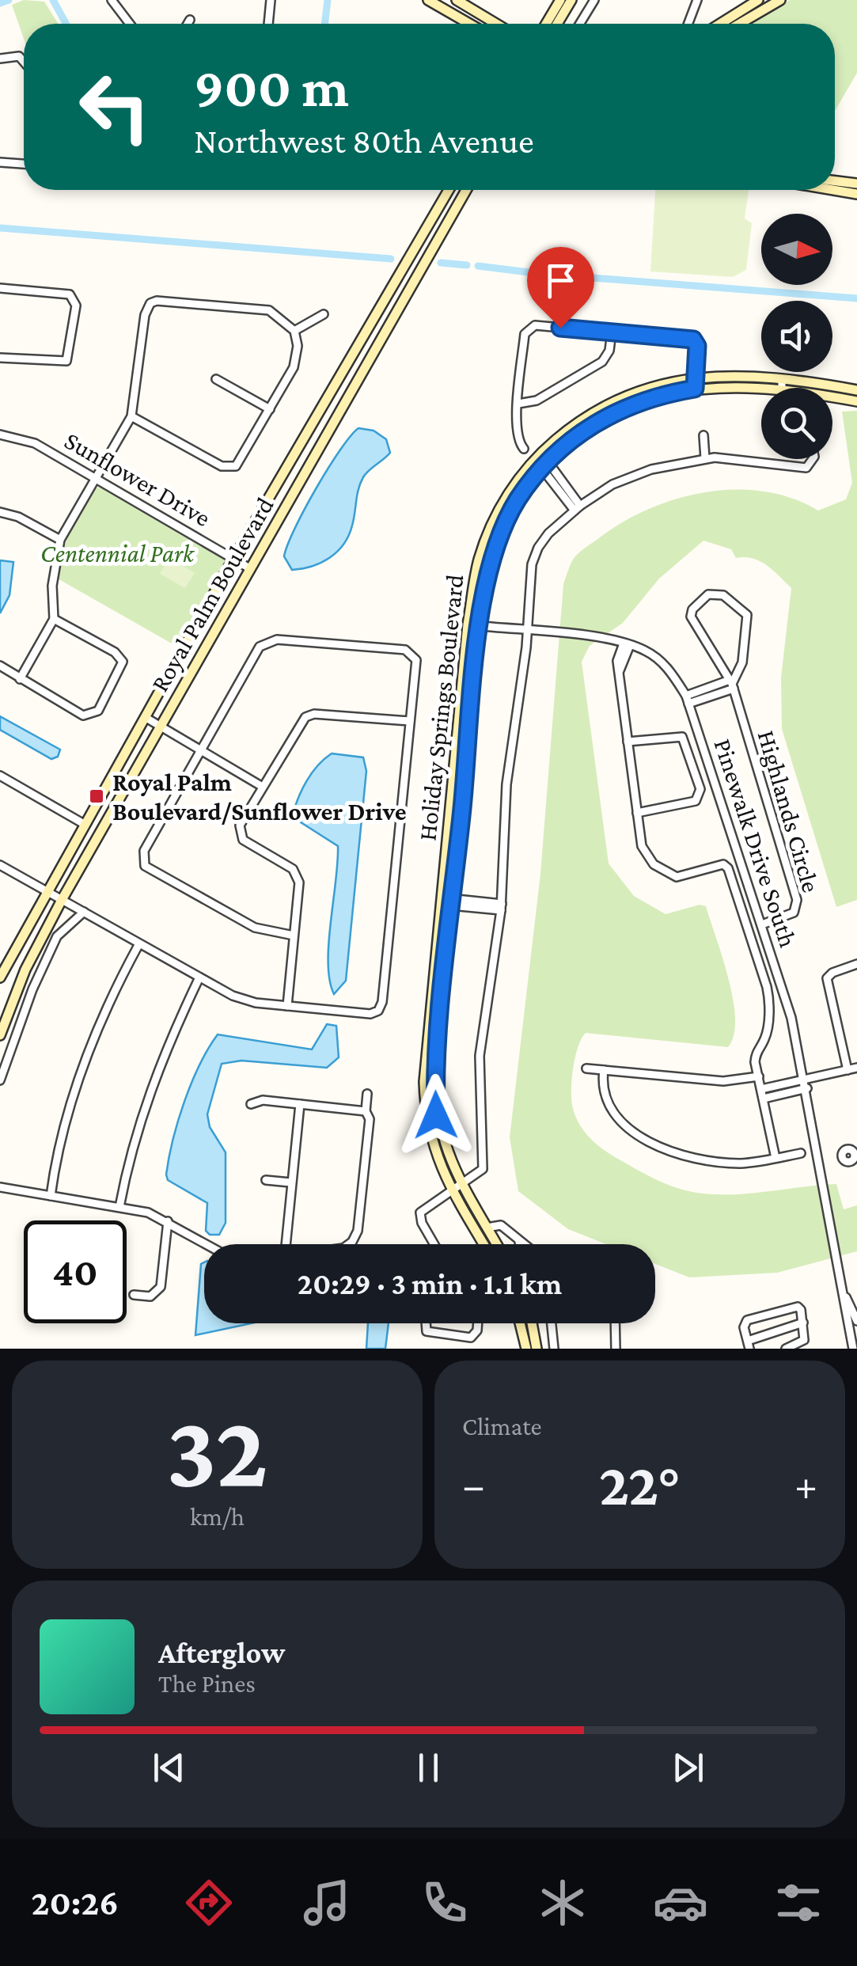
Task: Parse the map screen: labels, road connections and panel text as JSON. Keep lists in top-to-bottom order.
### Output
{
  "streets": {
    "street": [
      "Sunflower Drive",
      "Royal Palm Boulevard",
      "Holiday Springs Boulevard",
      "Highlands Circle",
      "Pinewalk Drive South"
    ]
  },
  "crossings": [
    ["Sunflower Drive", "Royal Palm Boulevard"],
    ["Holiday Springs Boulevard", "Pinewalk Drive South"],
    ["Highlands Circle", "Pinewalk Drive South"]
  ],
  "parks": ["Centennial Park"],
  "places": {
    "transit": ["Royal Palm Boulevard/Sunflower Drive"]
  },
  "north": "right",
  "page": {
    "turn": ["900 m", "Northwest 80th Avenue"],
    "limit": "40",
    "trip": "20:29 · 3 min · 1.1 km",
    "tile": [
      ["32", "km/h"],
      "Climate"
    ],
    "heat": ["−", "22°", "+"],
    "song": ["Afterglow", "The Pines"],
    "tabs": "20:26"
  }
}
